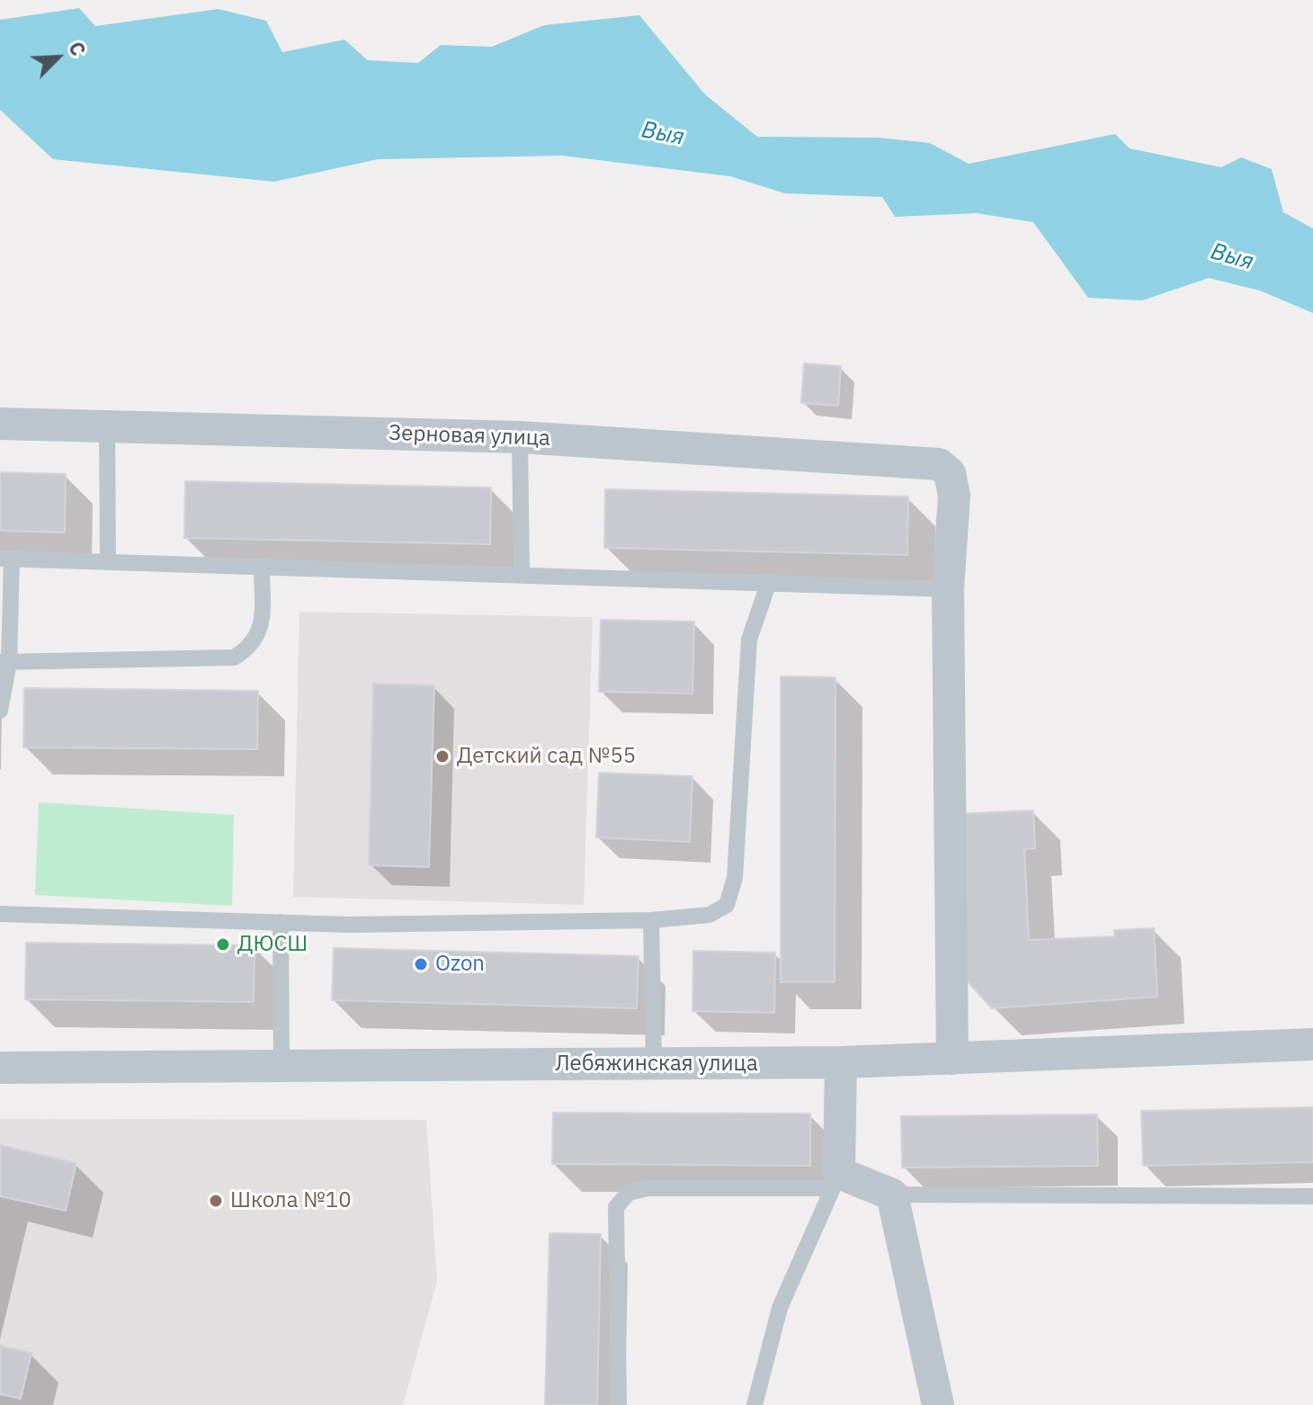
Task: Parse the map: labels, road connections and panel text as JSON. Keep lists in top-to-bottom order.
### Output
{
  "streets": {
    "street": ["Зерновая улица", "Лебяжинская улица"]
  },
  "water": ["Выя"],
  "places": [
    "Детский сад №55",
    "ДЮСШ",
    "Ozon",
    "Школа №10"
  ],
  "north": "top right"
}
